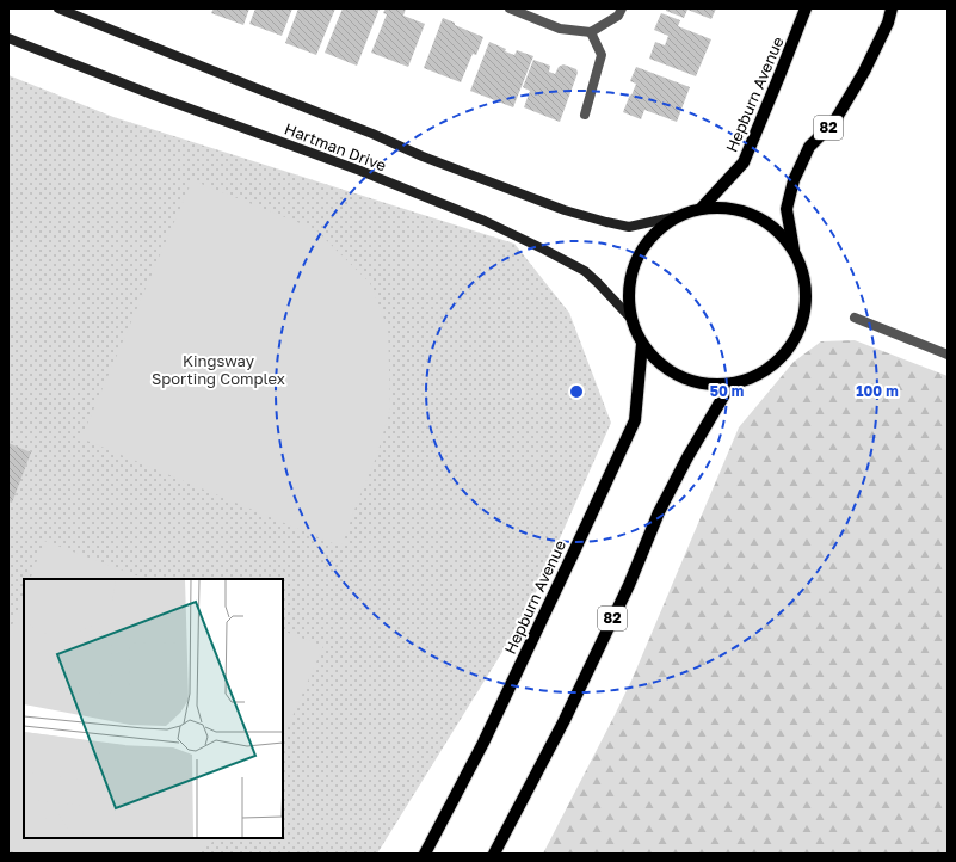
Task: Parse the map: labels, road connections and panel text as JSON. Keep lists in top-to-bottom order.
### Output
{
  "streets": {
    "main road": ["Hepburn Avenue", "82", "Hartman Drive"]
  },
  "crossings": [
    ["Hepburn Avenue", "82"],
    ["82", "Hartman Drive"]
  ],
  "parks": ["Kingsway Sporting Complex"],
  "rings": ["50 m", "100 m"]
}
